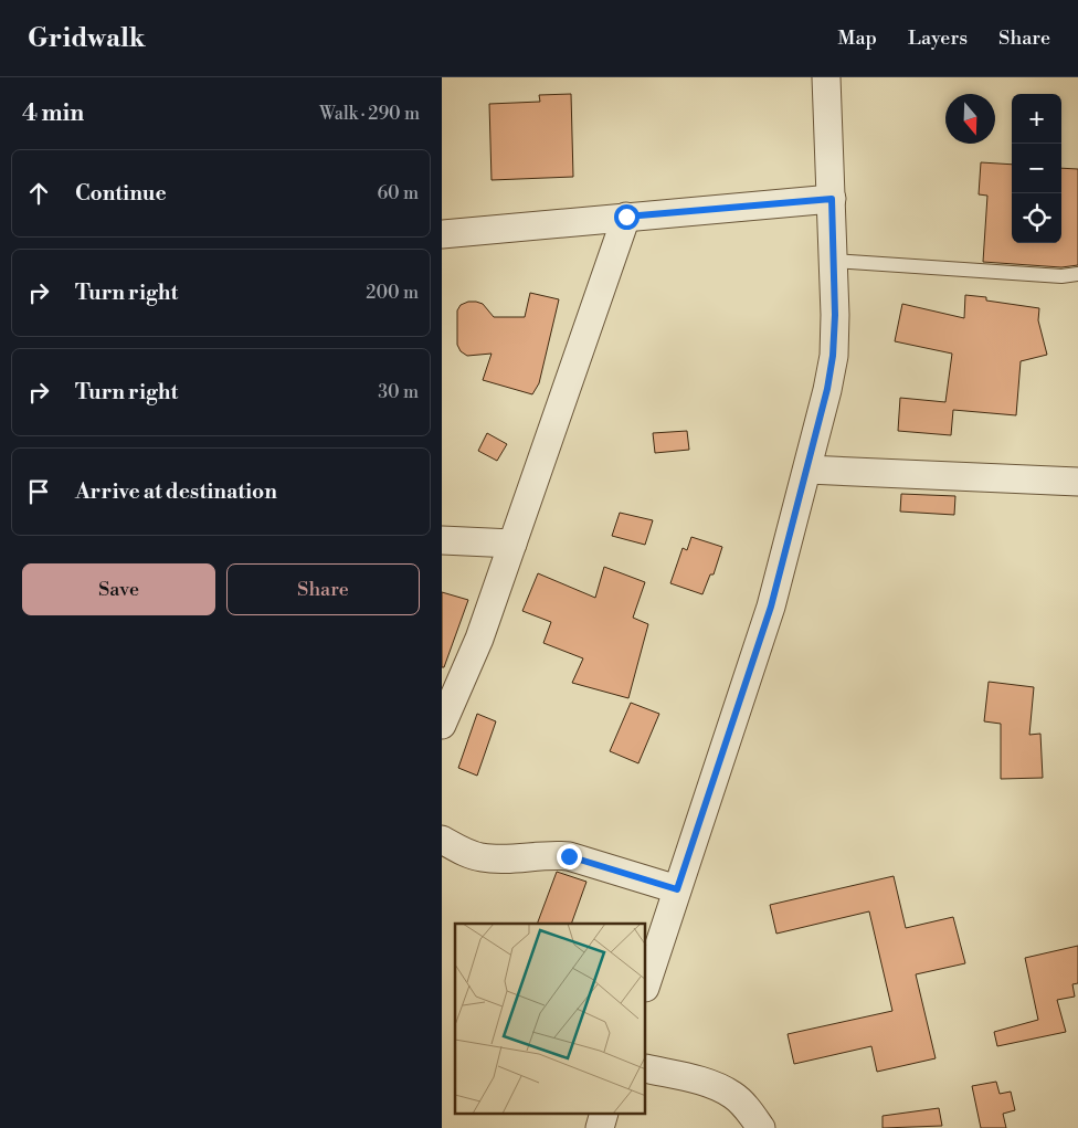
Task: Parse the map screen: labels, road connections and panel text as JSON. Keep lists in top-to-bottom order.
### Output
{
  "north": "bottom",
  "page": {
    "header": "Gridwalk",
    "nav": ["Map", "Layers", "Share"],
    "heading": ["4 min", "Walk · 290 m"],
    "map_buttons": ["+", "−"],
    "list": [
      ["Continue", "60 m"],
      ["Turn right", "200 m"],
      ["Turn right", "30 m"],
      "Arrive at destination"
    ],
    "buttons": ["Save", "Share"]
  }
}
